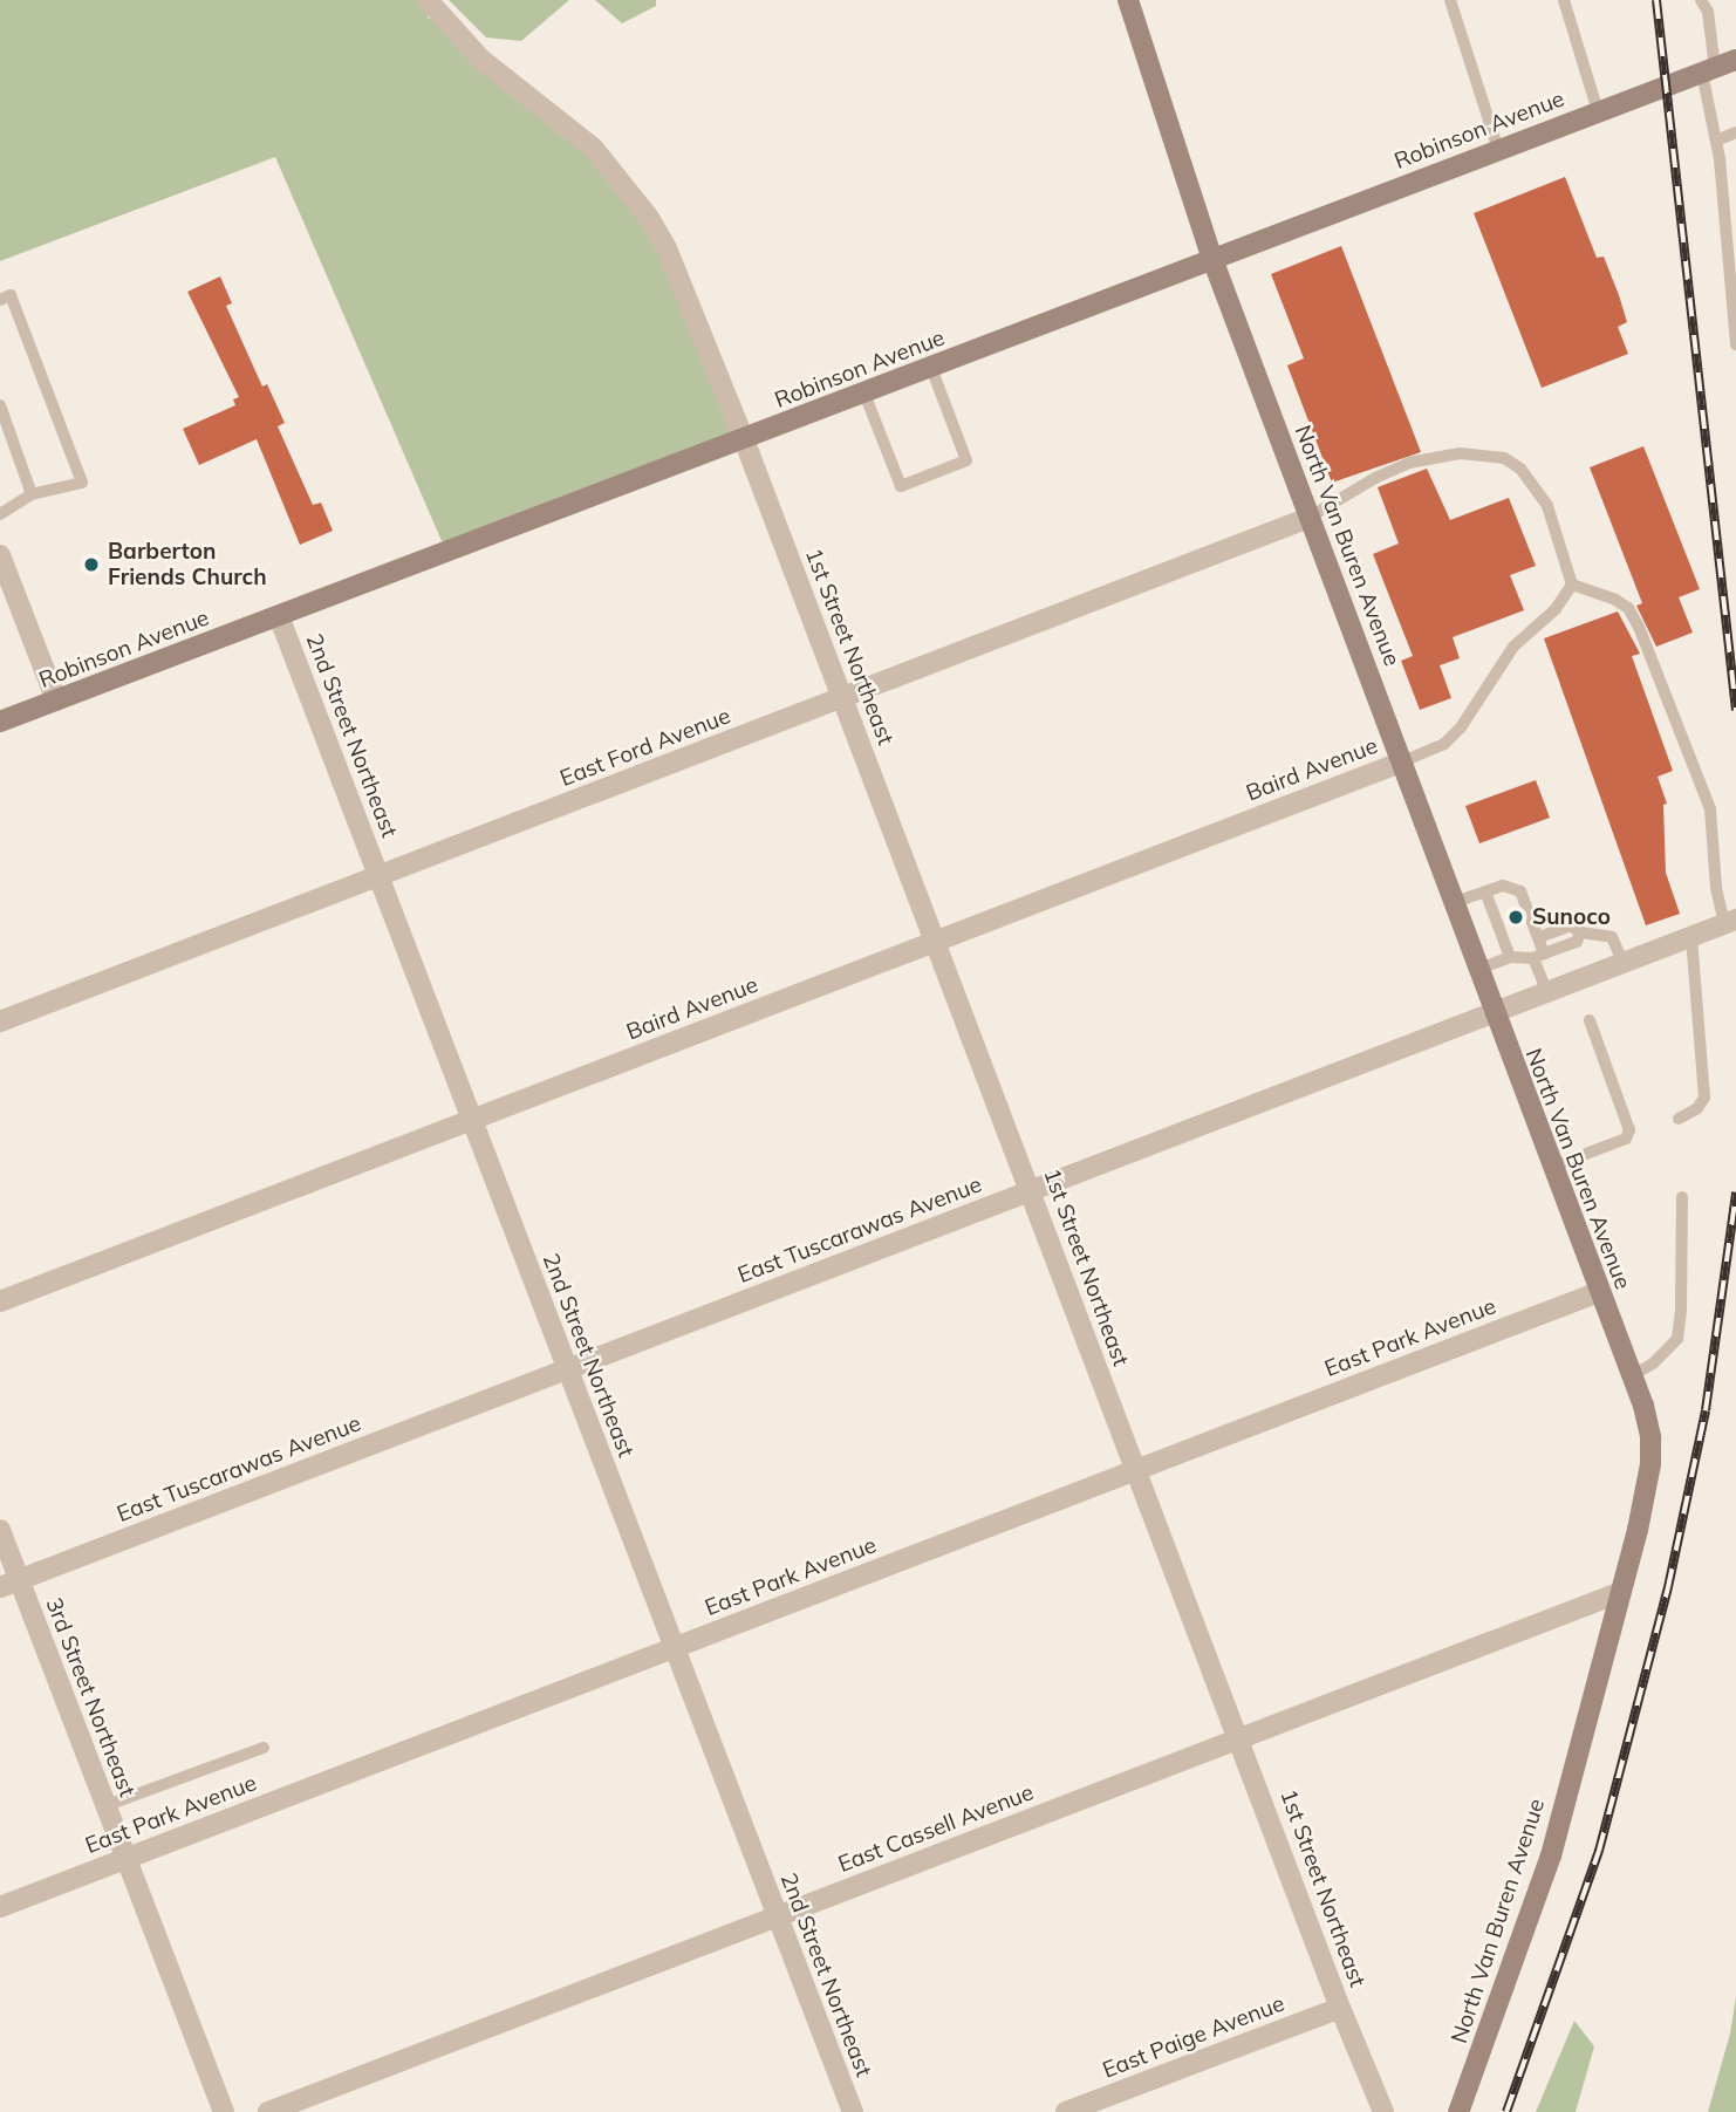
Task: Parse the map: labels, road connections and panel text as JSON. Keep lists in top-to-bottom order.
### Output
{
  "streets": {
    "main road": ["Robinson Avenue", "North Van Buren Avenue"],
    "street": [
      "1st Street Northeast",
      "2nd Street Northeast",
      "East Ford Avenue",
      "Baird Avenue",
      "East Tuscarawas Avenue",
      "East Park Avenue",
      "3rd Street Northeast",
      "East Cassell Avenue",
      "East Paige Avenue"
    ]
  },
  "crossings": [
    ["Robinson Avenue", "North Van Buren Avenue"],
    ["Robinson Avenue", "1st Street Northeast"],
    ["Robinson Avenue", "2nd Street Northeast"],
    ["North Van Buren Avenue", "East Ford Avenue"],
    ["North Van Buren Avenue", "Baird Avenue"],
    ["North Van Buren Avenue", "East Tuscarawas Avenue"],
    ["North Van Buren Avenue", "East Park Avenue"],
    ["North Van Buren Avenue", "East Cassell Avenue"],
    ["1st Street Northeast", "East Ford Avenue"],
    ["1st Street Northeast", "Baird Avenue"],
    ["1st Street Northeast", "East Tuscarawas Avenue"],
    ["1st Street Northeast", "East Park Avenue"],
    ["1st Street Northeast", "East Cassell Avenue"],
    ["1st Street Northeast", "East Paige Avenue"],
    ["2nd Street Northeast", "East Ford Avenue"],
    ["2nd Street Northeast", "Baird Avenue"],
    ["2nd Street Northeast", "East Tuscarawas Avenue"],
    ["2nd Street Northeast", "East Park Avenue"],
    ["2nd Street Northeast", "East Cassell Avenue"],
    ["East Tuscarawas Avenue", "3rd Street Northeast"],
    ["East Park Avenue", "3rd Street Northeast"]
  ],
  "places": ["Barberton Friends Church", "Sunoco"]
}
